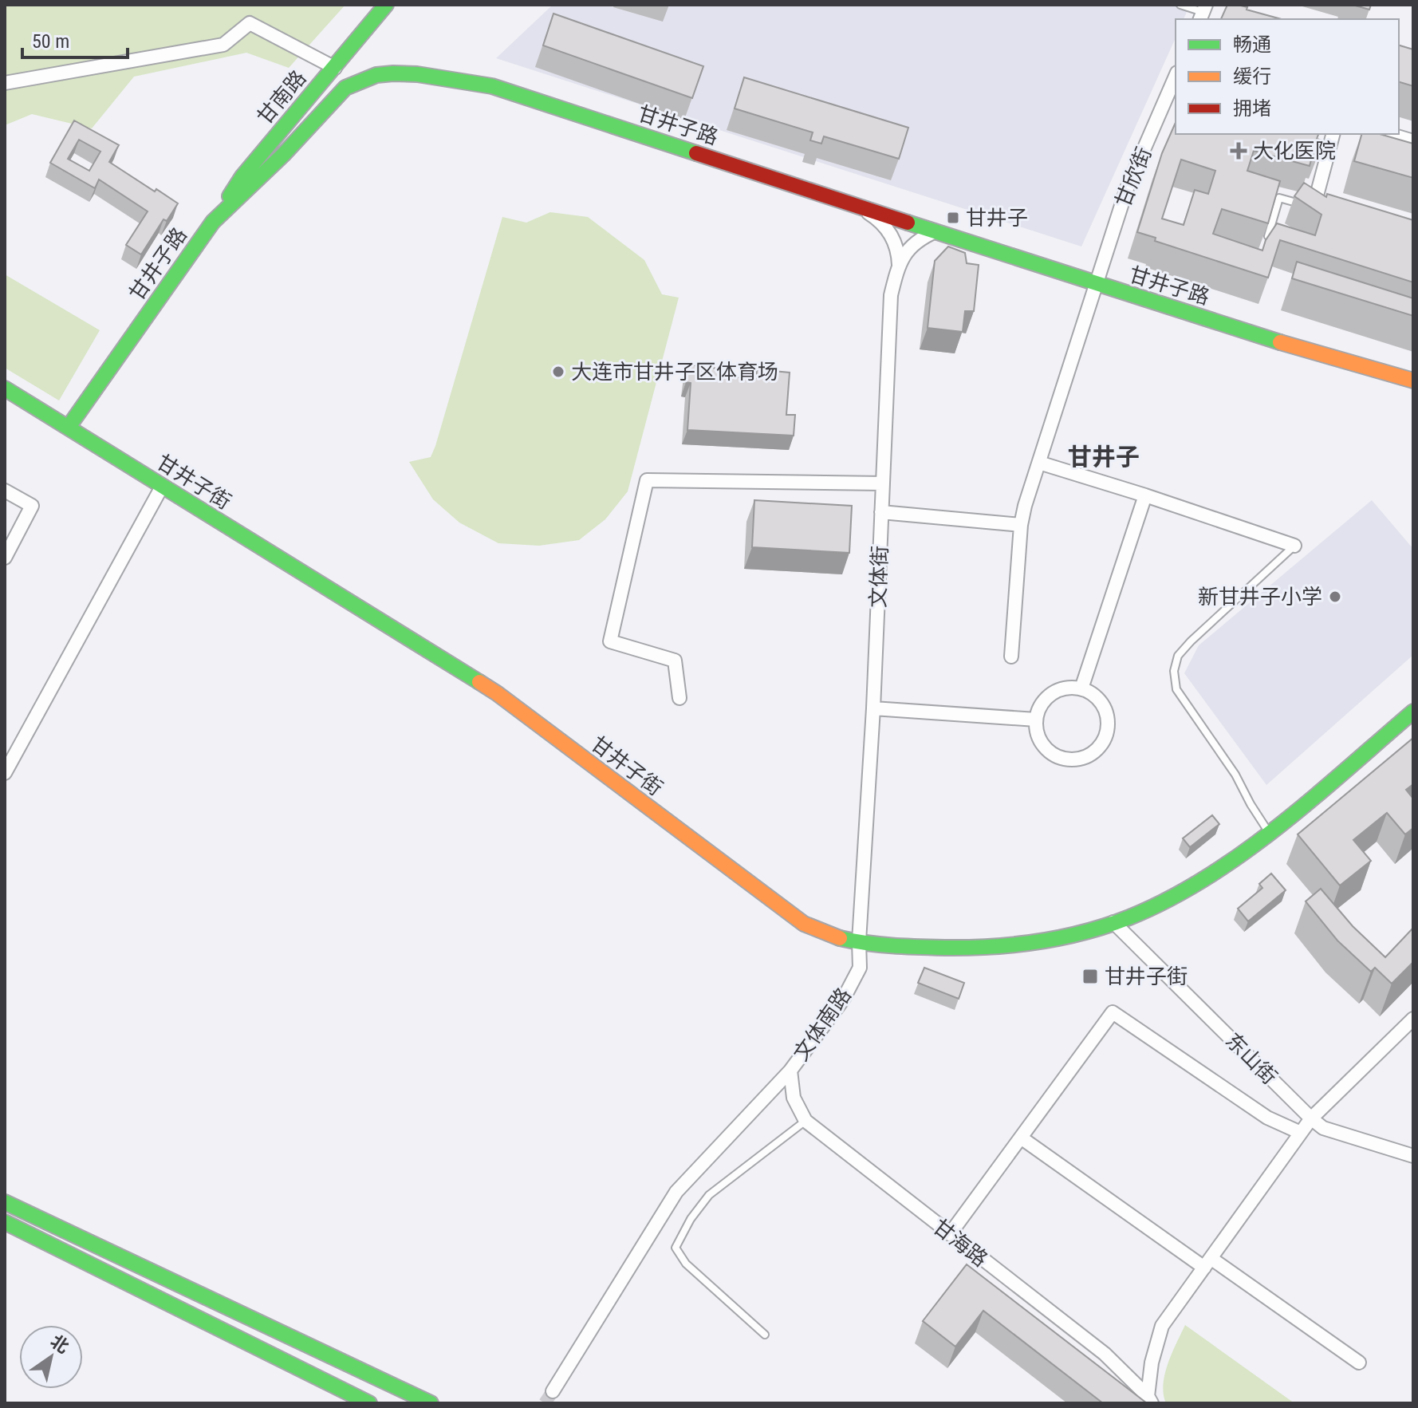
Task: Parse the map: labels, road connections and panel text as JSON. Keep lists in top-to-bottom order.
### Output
{
  "streets": {
    "street": [
      "甘南路",
      "甘井子路",
      "甘欣街",
      "甘井子街",
      "文体街",
      "文体南路",
      "东山街",
      "甘海路"
    ]
  },
  "crossings": [
    ["甘南路", "甘井子路"],
    ["甘井子路", "甘欣街"],
    ["甘井子路", "甘井子街"],
    ["甘井子路", "文体街"],
    ["甘井子街", "文体街"],
    ["甘井子街", "文体南路"],
    ["甘井子街", "东山街"],
    ["文体街", "文体南路"],
    ["文体南路", "甘海路"]
  ],
  "districts": ["甘井子"],
  "places": {
    "health": ["大化医院"],
    "transit": ["甘井子", "甘井子街"],
    "other": ["大连市甘井子区体育场", "新甘井子小学"]
  },
  "legend": ["畅通", "缓行", "拥堵"],
  "scale_bar": "50 m",
  "north": "top right"
}
